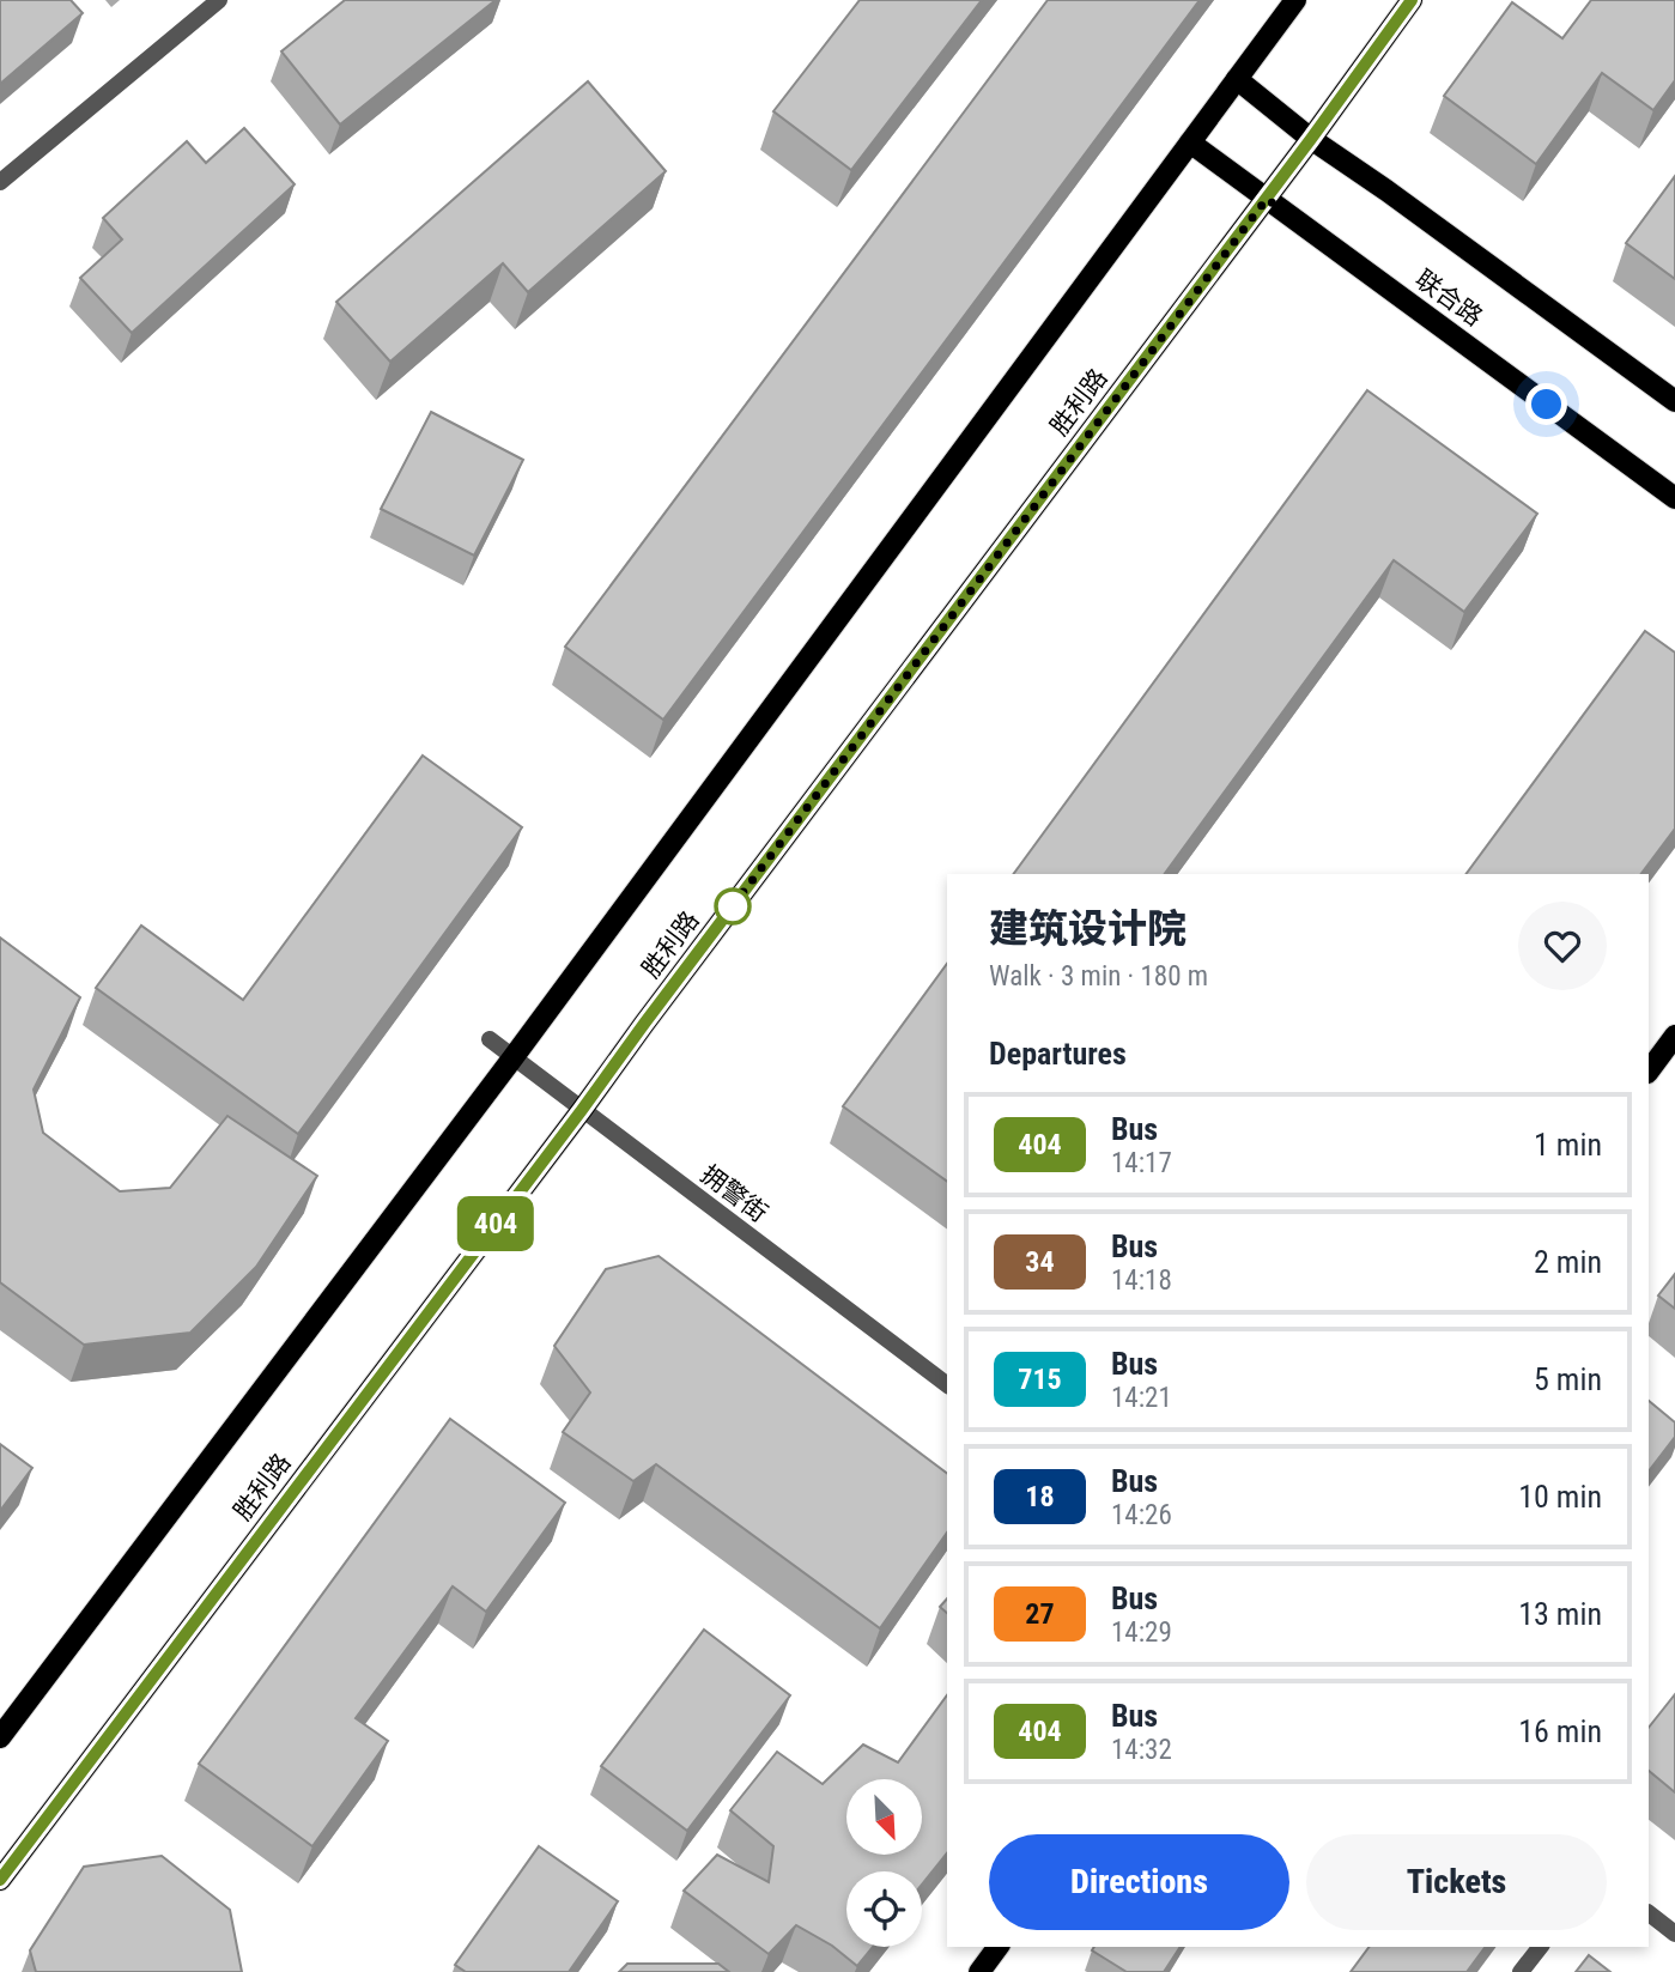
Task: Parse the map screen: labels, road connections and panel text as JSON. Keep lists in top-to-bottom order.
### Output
{
  "streets": {
    "main road": ["联合路", "胜利路"],
    "street": ["拥警街"]
  },
  "crossings": [
    ["联合路", "胜利路"],
    ["胜利路", "拥警街"]
  ],
  "lines": ["bus line 404"],
  "north": "bottom right",
  "page": {
    "on_map": "404",
    "heading": [
      ["建筑设计院", "Walk · 3 min · 180 m"],
      "Departures"
    ],
    "list": [
      {
        "mark": "404",
        "name": "Bus",
        "note": "14:17",
        "value": "1 min"
      },
      {
        "mark": "34",
        "name": "Bus",
        "note": "14:18",
        "value": "2 min"
      },
      {
        "mark": "715",
        "name": "Bus",
        "note": "14:21",
        "value": "5 min"
      },
      {
        "mark": "18",
        "name": "Bus",
        "note": "14:26",
        "value": "10 min"
      },
      {
        "mark": "27",
        "name": "Bus",
        "note": "14:29",
        "value": "13 min"
      },
      {
        "mark": "404",
        "name": "Bus",
        "note": "14:32",
        "value": "16 min"
      }
    ],
    "buttons": ["Directions", "Tickets"]
  }
}
